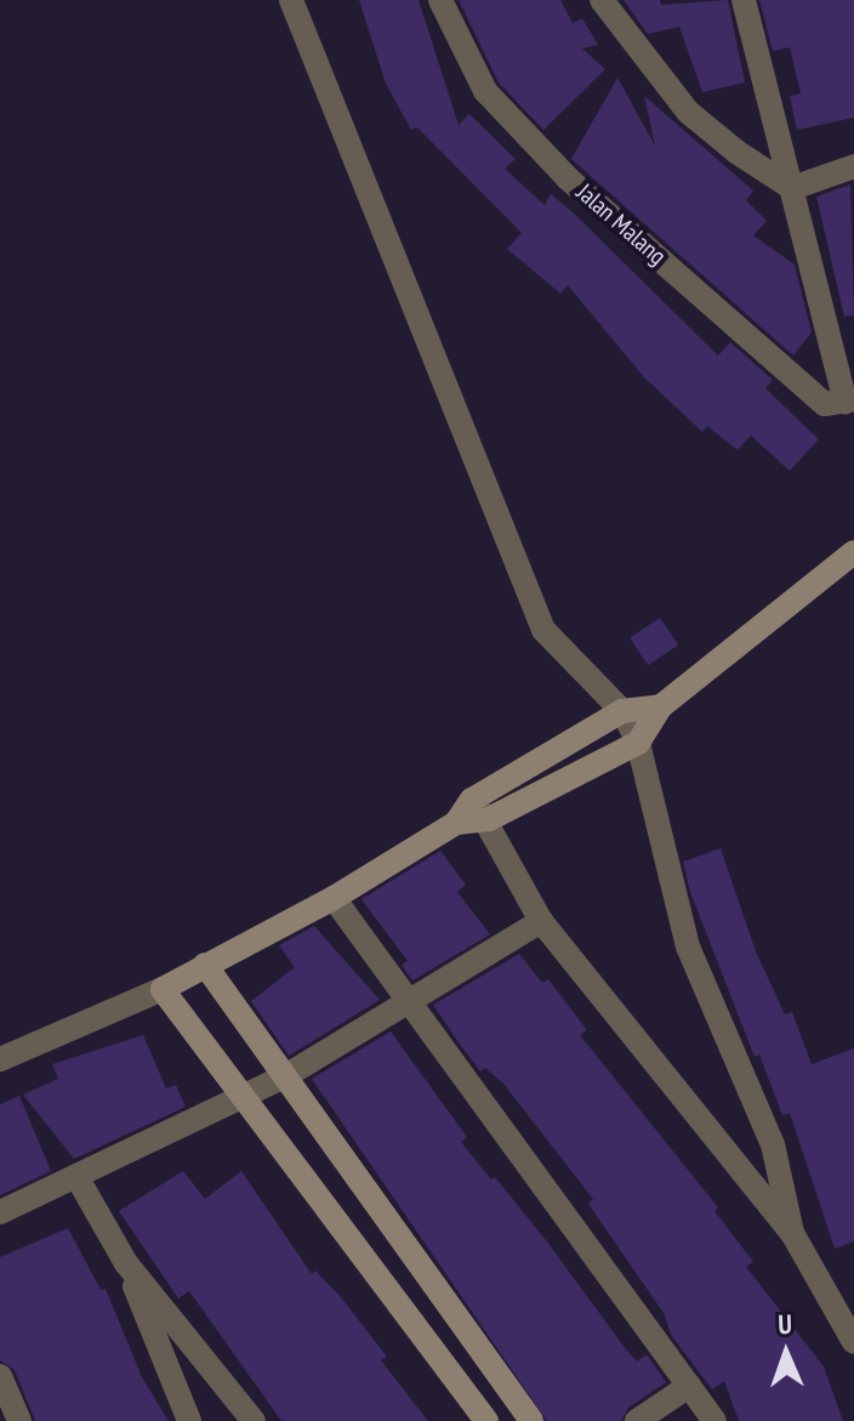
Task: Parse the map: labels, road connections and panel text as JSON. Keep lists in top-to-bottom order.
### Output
{
  "streets": {
    "street": ["Jalan Malang"]
  },
  "north": "top"
}
